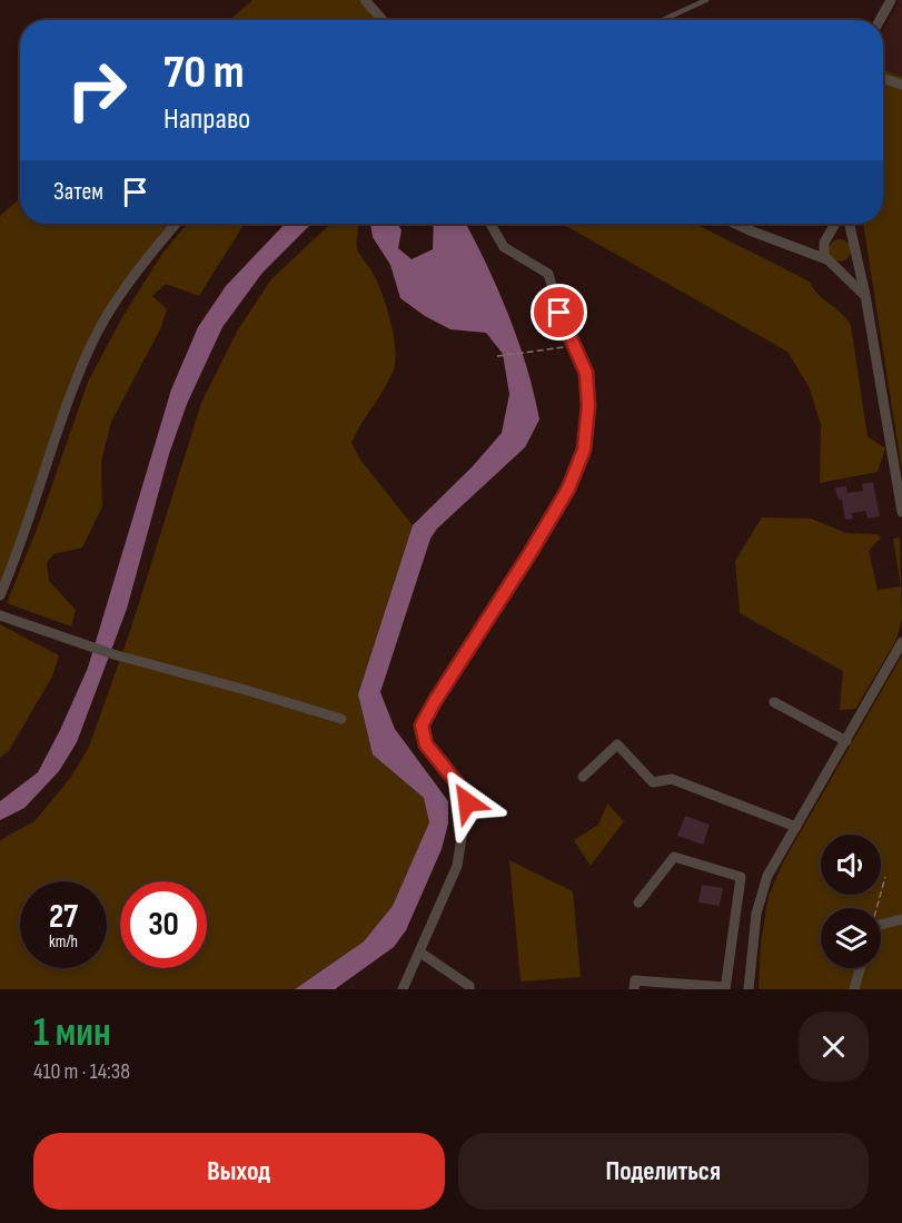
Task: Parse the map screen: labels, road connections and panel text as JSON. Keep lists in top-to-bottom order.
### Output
{
  "page": {
    "turn": ["70 m", "Направо"],
    "then": "Затем",
    "speed": "27 km/h",
    "limit": "30",
    "heading": ["1 мин", "410 m · 14:38"],
    "buttons": ["Выход", "Поделиться"]
  }
}
